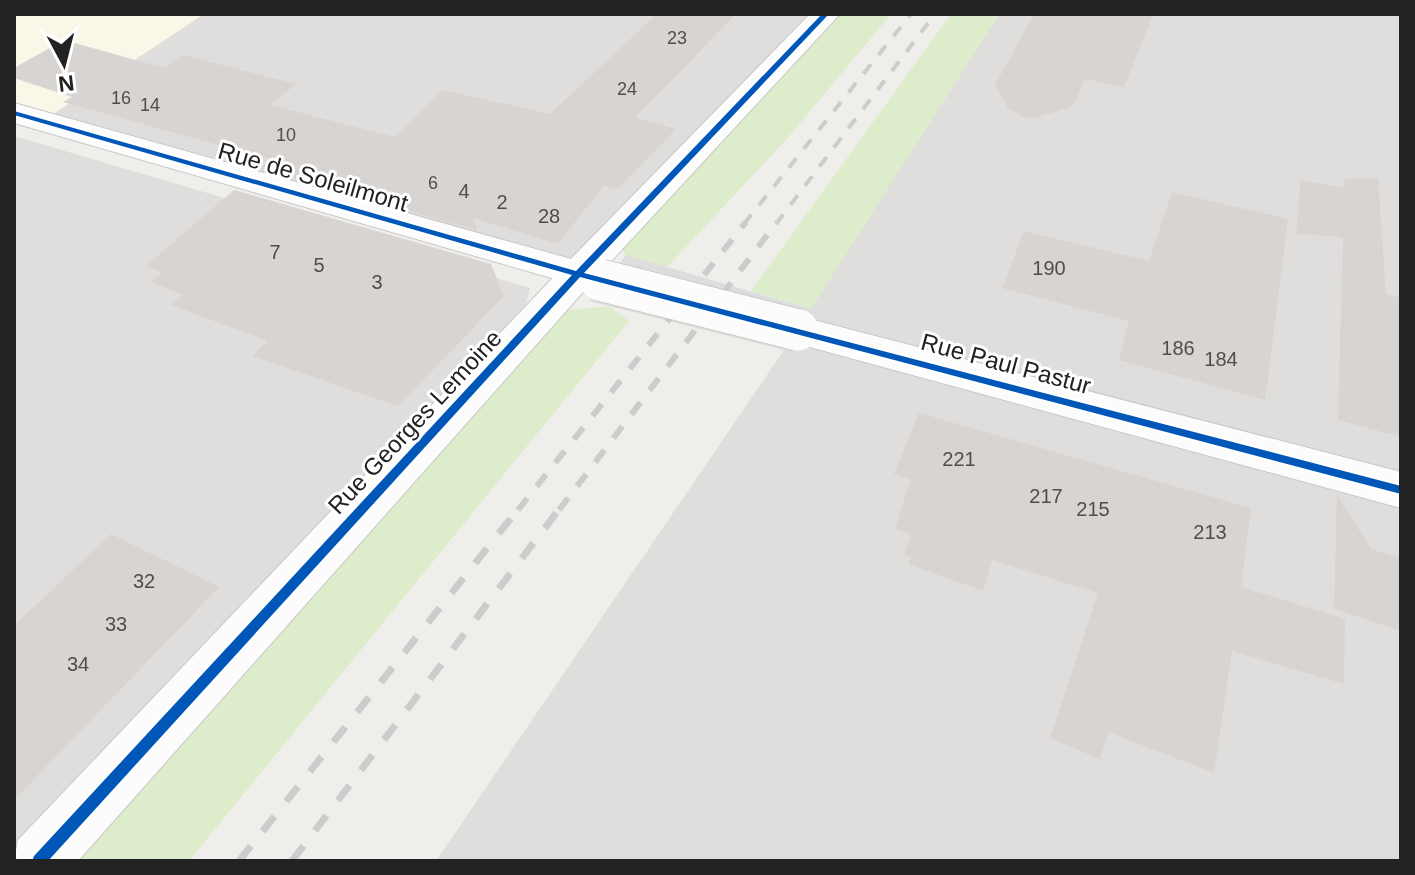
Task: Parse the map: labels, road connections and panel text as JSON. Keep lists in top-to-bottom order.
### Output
{
  "streets": {
    "street": ["Rue de Soleilmont", "Rue Paul Pastur", "Rue Georges Lemoine"]
  },
  "crossings": [
    ["Rue de Soleilmont", "Rue Paul Pastur"],
    ["Rue de Soleilmont", "Rue Georges Lemoine"],
    ["Rue Paul Pastur", "Rue Georges Lemoine"]
  ],
  "house_numbers": [
    "23",
    "24",
    "16",
    "14",
    "10",
    "6",
    "4",
    "2",
    "28",
    "7",
    "5",
    "190",
    "3",
    "186",
    "184",
    "221",
    "217",
    "215",
    "213",
    "32",
    "33",
    "34"
  ],
  "north": "bottom"
}
